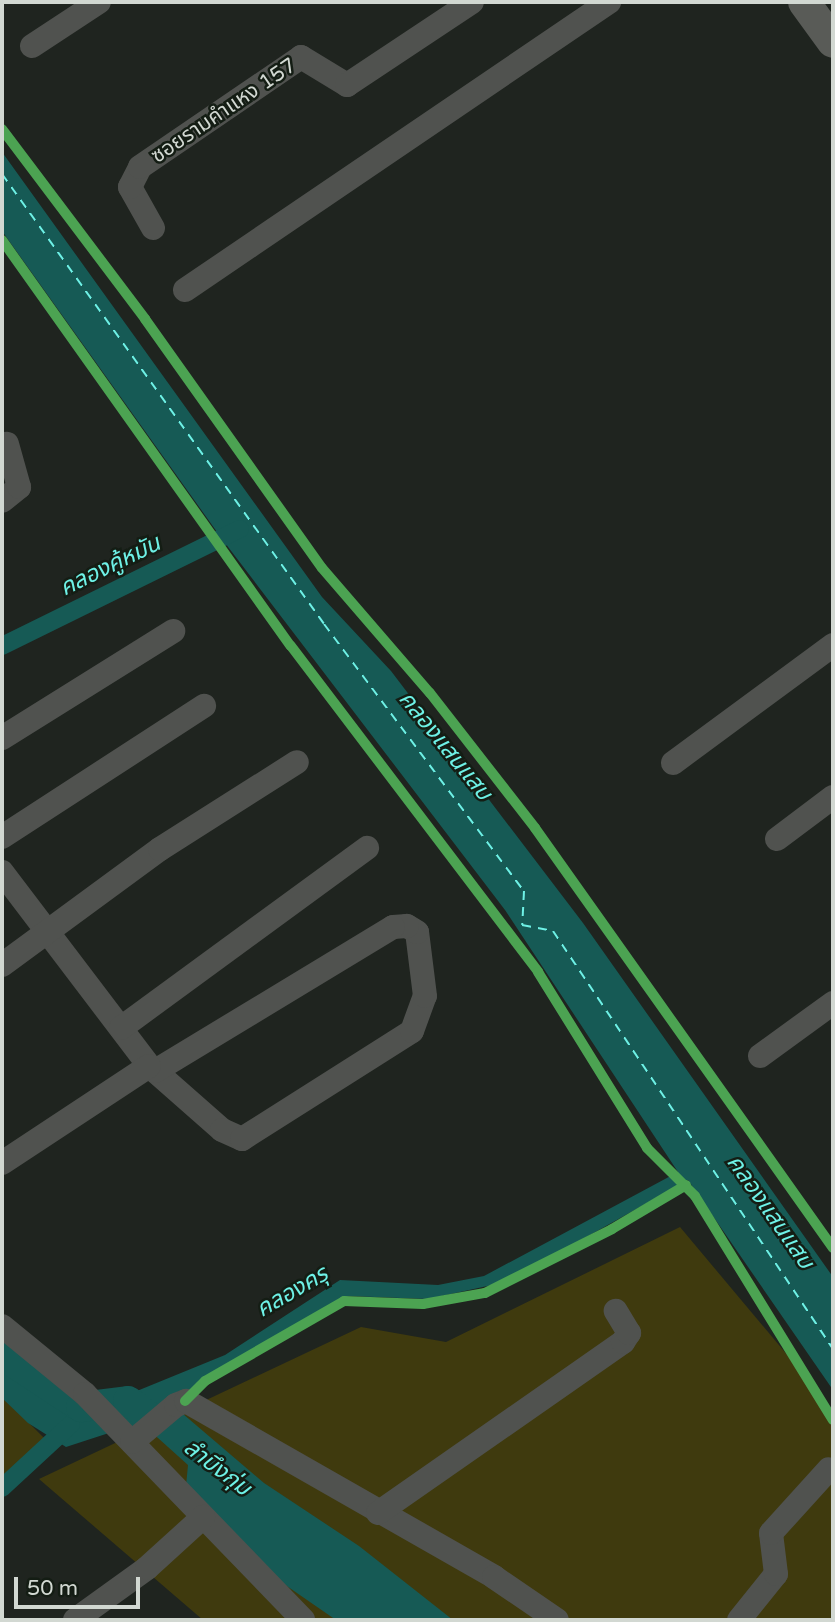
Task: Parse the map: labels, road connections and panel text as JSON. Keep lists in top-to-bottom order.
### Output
{
  "streets": {
    "street": ["ซอยรามคำแหง 157"]
  },
  "water": [
    "คลองคู้หมัน",
    "คลองแสนแสบ",
    "คลองครุ",
    "ลำบึงกุ่ม"
  ],
  "scale_bar": "50 m"
}
